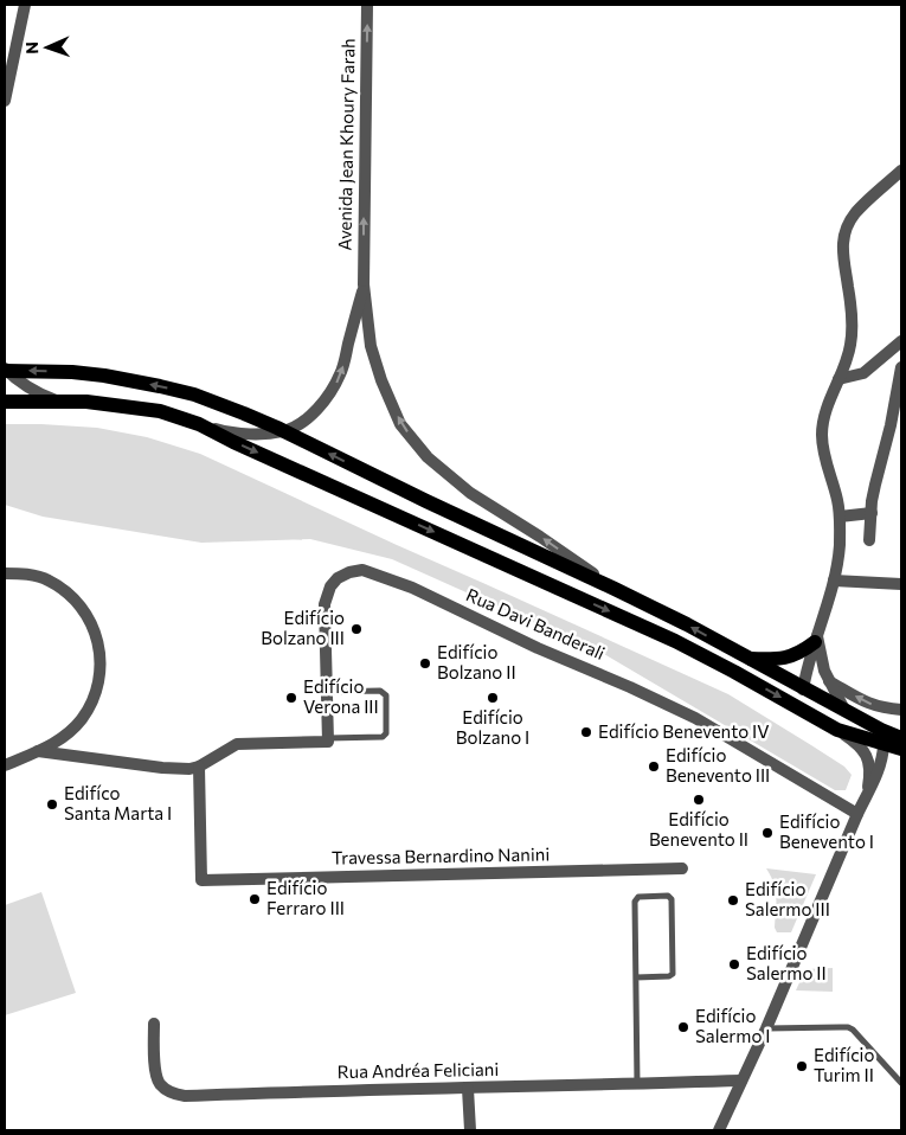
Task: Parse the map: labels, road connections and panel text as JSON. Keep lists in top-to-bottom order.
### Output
{
  "streets": {
    "street": [
      "Avenida Jean Khoury Farah",
      "Rua Davi Banderali",
      "Travessa Bernardino Nanini",
      "Rua Andréa Feliciani"
    ]
  },
  "places": [
    "Edifício Bolzano III",
    "Edifício Bolzano II",
    "Edifício Verona III",
    "Edifício Bolzano I",
    "Edifício Benevento IV",
    "Edifício Benevento III",
    "Edifício Benevento II",
    "Edifíco Santa Marta I",
    "Edifício Benevento I",
    "Edifício Ferraro III",
    "Edifício Salermo III",
    "Edifício Salermo II",
    "Edifício Salermo I",
    "Edifício Turim II"
  ],
  "north": "left"
}
